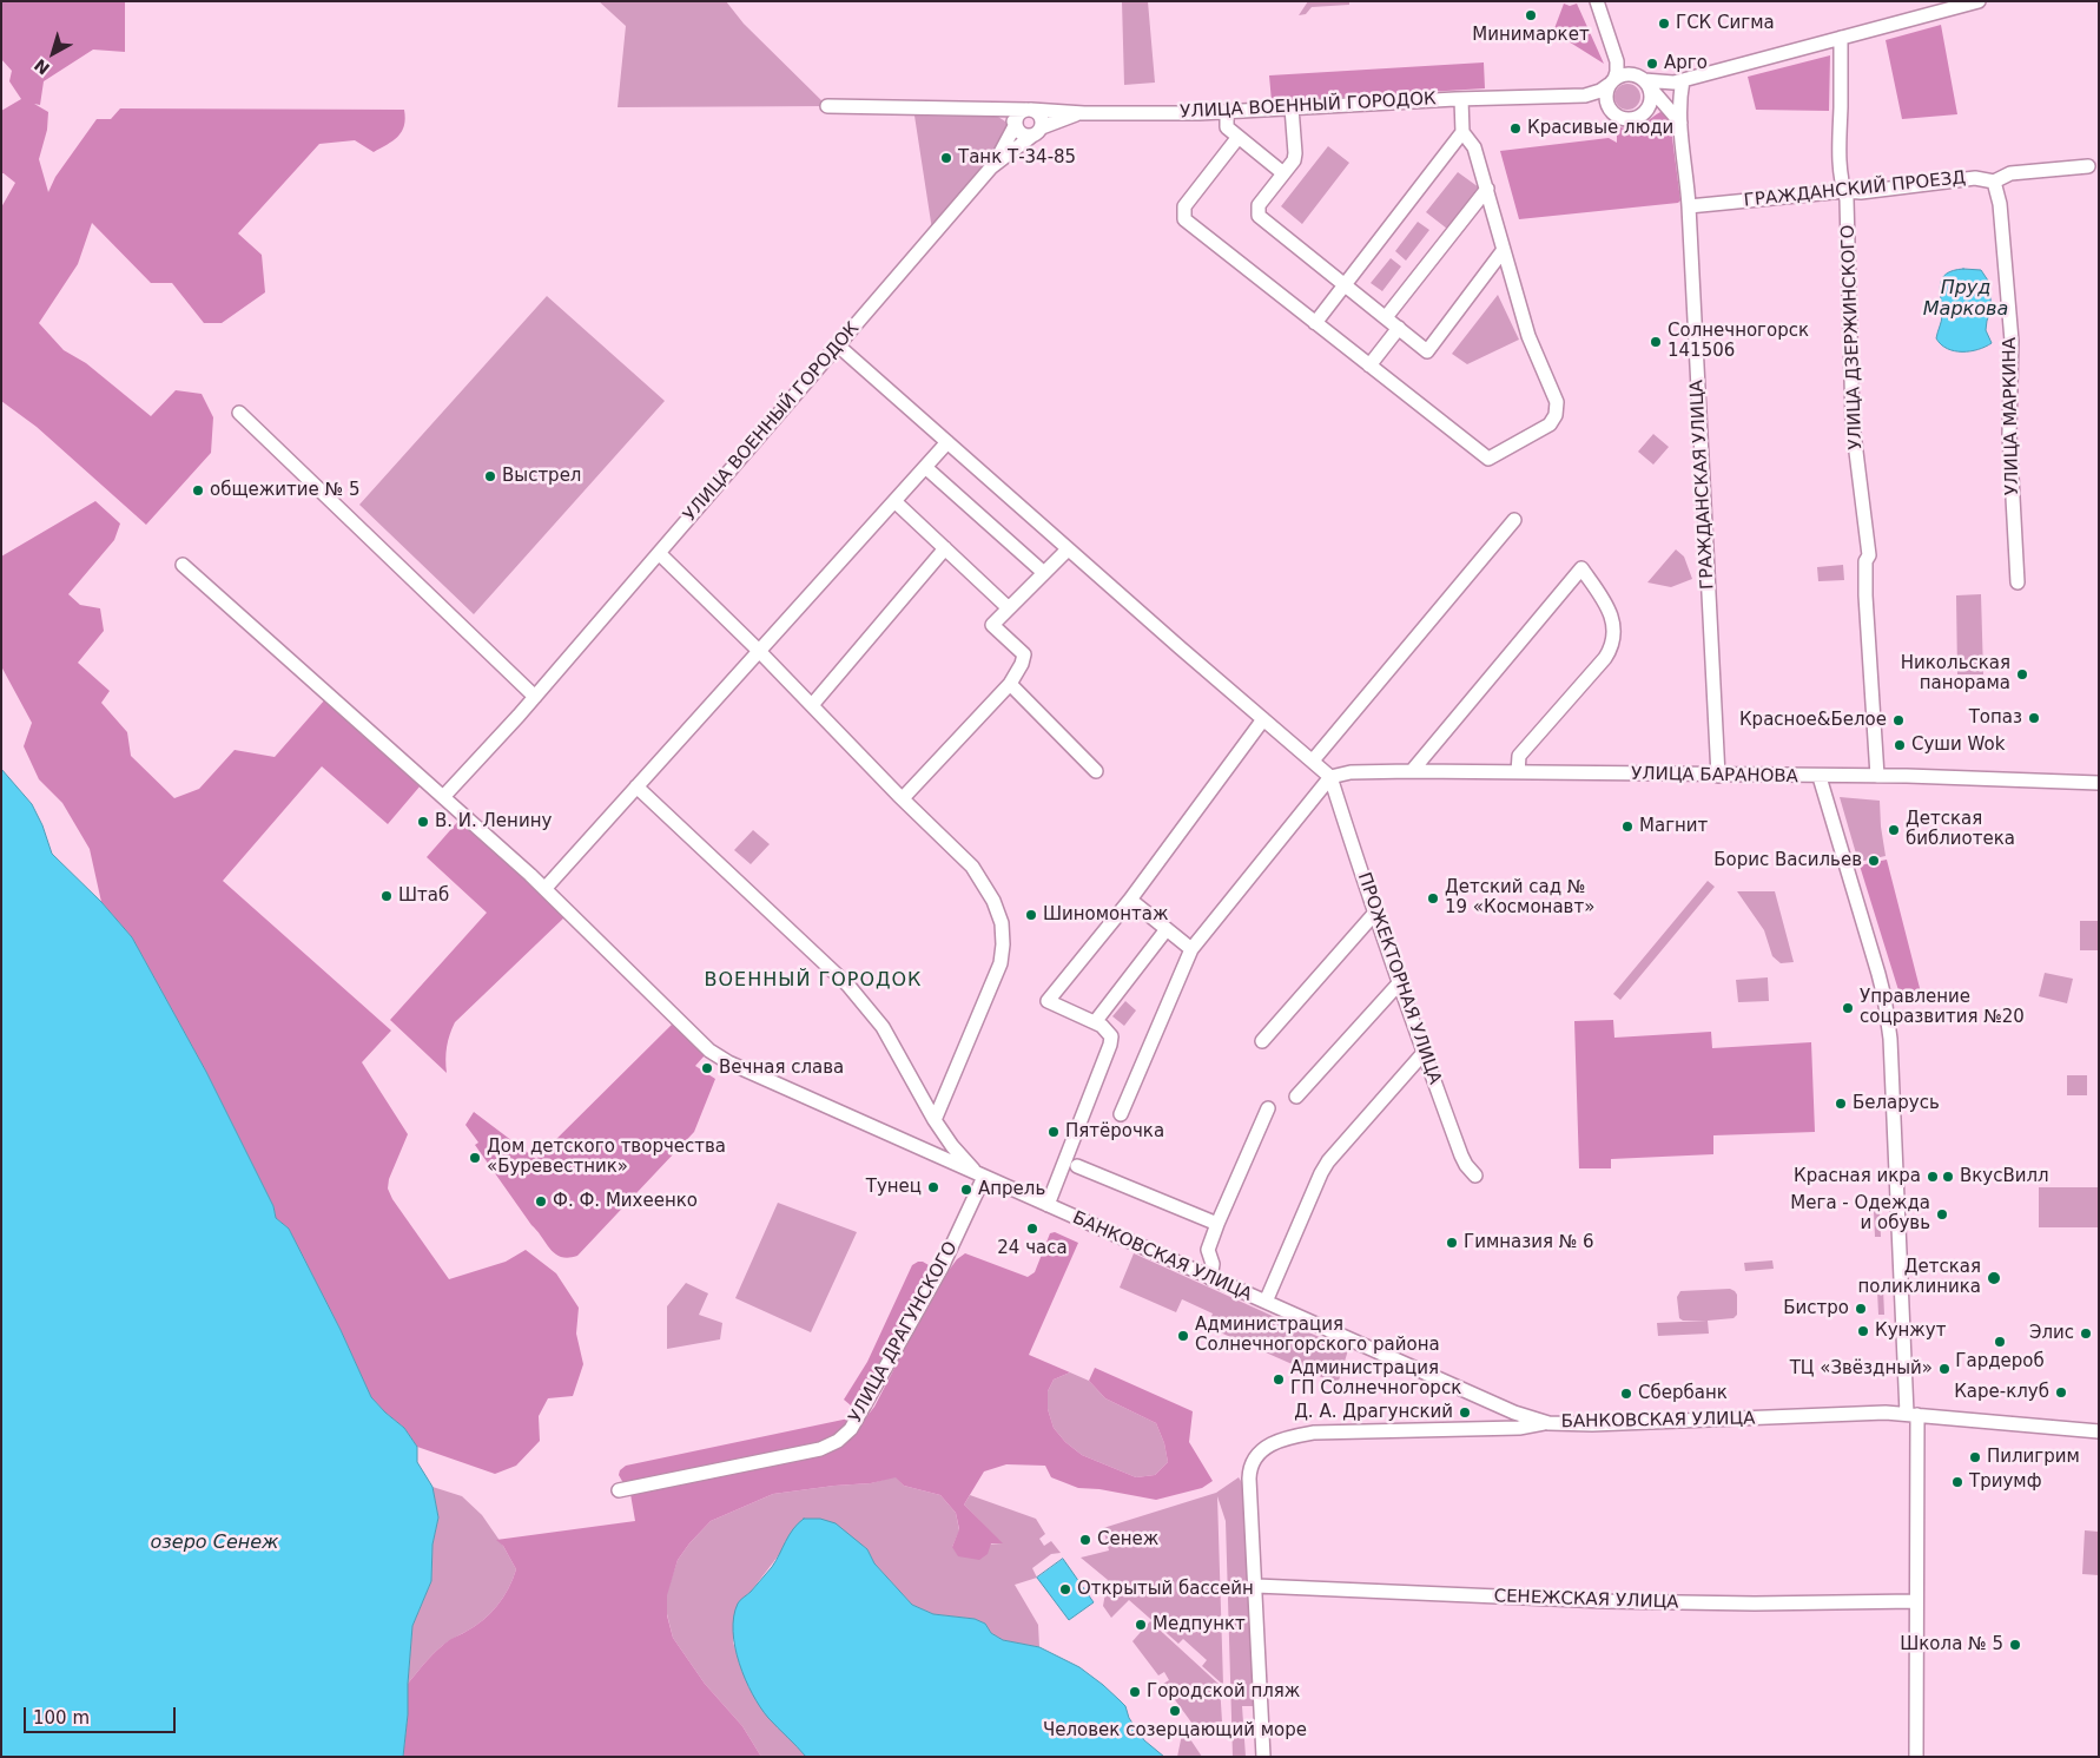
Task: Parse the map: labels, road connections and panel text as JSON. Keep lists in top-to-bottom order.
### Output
{
  "streets": {
    "street": [
      "УЛИЦА ВОЕННЫЙ ГОРОДОК",
      "ГРАЖДАНСКИЙ ПРОЕЗД",
      "УЛИЦА ДЗЕРЖИНСКОГО",
      "УЛИЦА МАРКИНА",
      "ГРАЖДАНСКАЯ УЛИЦА",
      "УЛИЦА БАРАНОВА",
      "ПРОЖЕКТОРНАЯ УЛИЦА",
      "БАНКОВСКАЯ УЛИЦА",
      "УЛИЦА ДРАГУНСКОГО",
      "СЕНЕЖСКАЯ УЛИЦА"
    ]
  },
  "crossings": [
    ["УЛИЦА ВОЕННЫЙ ГОРОДОК", "БАНКОВСКАЯ УЛИЦА"],
    ["ГРАЖДАНСКИЙ ПРОЕЗД", "УЛИЦА ДЗЕРЖИНСКОГО"],
    ["ГРАЖДАНСКИЙ ПРОЕЗД", "УЛИЦА МАРКИНА"],
    ["ГРАЖДАНСКИЙ ПРОЕЗД", "ГРАЖДАНСКАЯ УЛИЦА"],
    ["УЛИЦА ДЗЕРЖИНСКОГО", "УЛИЦА БАРАНОВА"],
    ["ГРАЖДАНСКАЯ УЛИЦА", "УЛИЦА БАРАНОВА"],
    ["УЛИЦА БАРАНОВА", "ПРОЖЕКТОРНАЯ УЛИЦА"],
    ["БАНКОВСКАЯ УЛИЦА", "УЛИЦА ДРАГУНСКОГО"]
  ],
  "districts": ["ВОЕННЫЙ ГОРОДОК"],
  "water": ["Пруд Маркова", "озеро Сенеж"],
  "places": [
    "Минимаркет",
    "ГСК Сигма",
    "Арго",
    "Красивые люди",
    "Танк Т-34-85",
    "Солнечногорск 141506",
    "Выстрел",
    "общежитие № 5",
    "Никольская панорама",
    "Топаз",
    "Красное&Белое",
    "Суши Wok",
    "В. И. Ленину",
    "Магнит",
    "Детская библиотека",
    "Борис Васильев",
    "Штаб",
    "Детский сад № 19 «Космонавт»",
    "Шиномонтаж",
    "Управление соцразвития №20",
    "Вечная слава",
    "Беларусь",
    "Пятёрочка",
    "Дом детского творчества «Буревестник»",
    "Красная икра",
    "ВкусВилл",
    "Тунец",
    "Апрель",
    "Ф. Ф. Михеенко",
    "Мега - Одежда и обувь",
    "24 часа",
    "Гимназия № 6",
    "Детская поликлиника",
    "Бистро",
    "Кунжут",
    "Элис",
    "Администрация Солнечногорского района",
    "Гардероб",
    "ТЦ «Звёздный»",
    "Администрация ГП Солнечногорск",
    "Каре-клуб",
    "Сбербанк",
    "Д. А. Драгунский",
    "Пилигрим",
    "Триумф",
    "Сенеж",
    "Открытый бассейн",
    "Медпункт",
    "Школа № 5",
    "Городской пляж",
    "Человек созерцающий море"
  ],
  "scale_bar": "100 m",
  "north": "bottom left"
}
